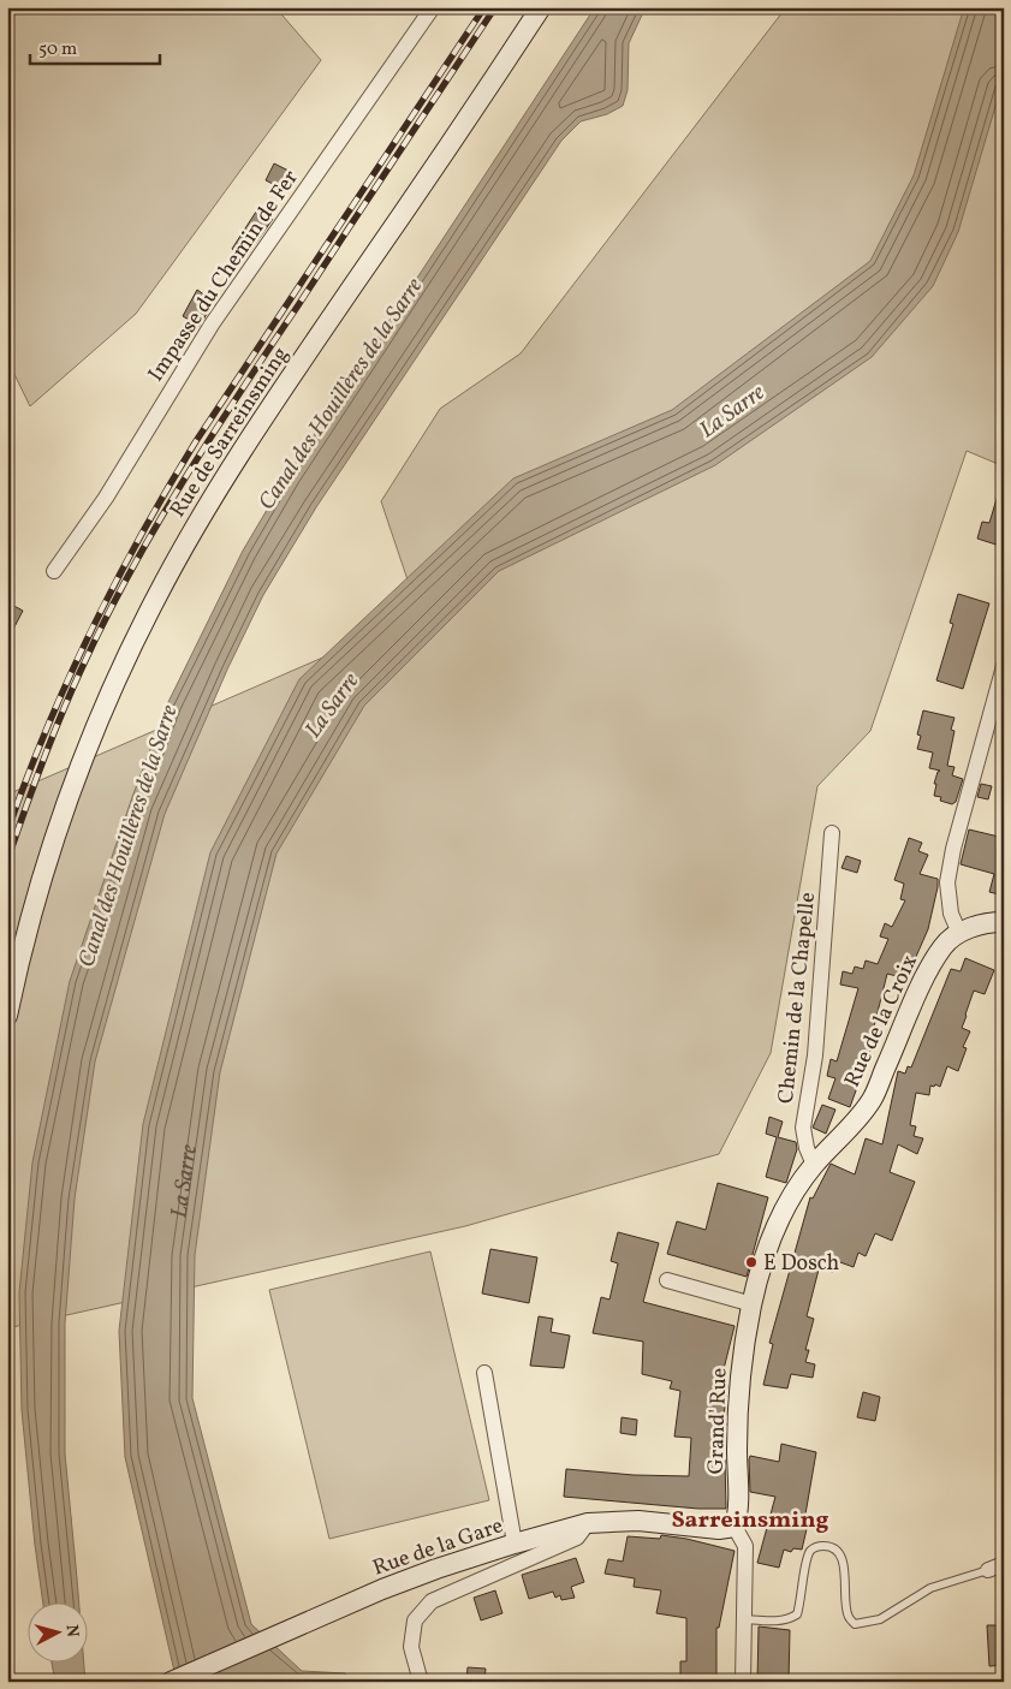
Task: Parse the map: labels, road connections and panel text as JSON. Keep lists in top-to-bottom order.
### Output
{
  "streets": {
    "street": [
      "Impasse du Chemin de Fer",
      "Rue de Sarreinsming",
      "Chemin de la Chapelle",
      "Rue de la Croix",
      "Grand' Rue",
      "Rue de la Gare"
    ]
  },
  "crossings": [
    ["Chemin de la Chapelle", "Rue de la Croix"],
    ["Chemin de la Chapelle", "Grand' Rue"],
    ["Rue de la Croix", "Grand' Rue"],
    ["Grand' Rue", "Rue de la Gare"]
  ],
  "districts": ["Sarreinsming"],
  "water": ["Canal des Houillères de la Sarre", "La Sarre"],
  "places": ["E Dosch"],
  "scale_bar": "50 m",
  "north": "right"
}
